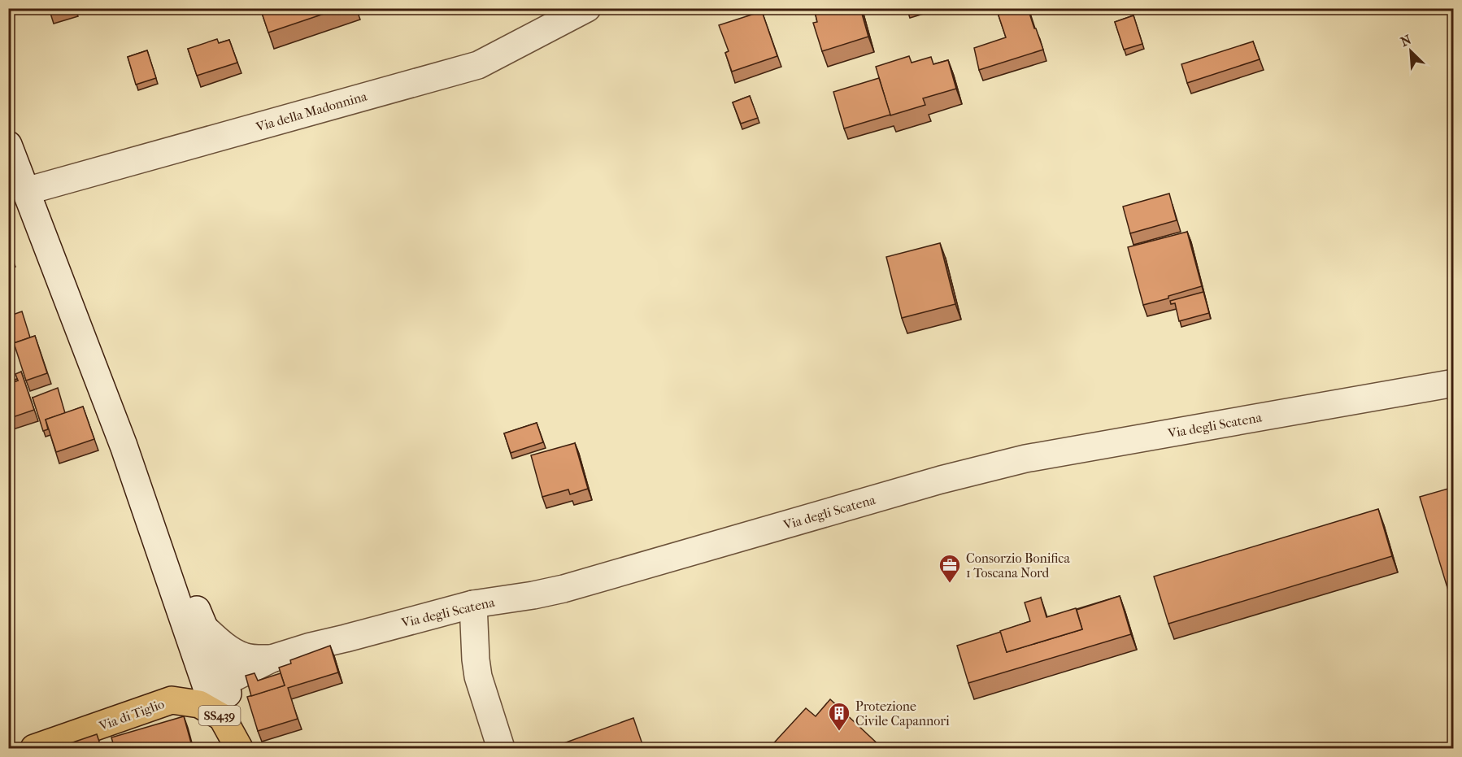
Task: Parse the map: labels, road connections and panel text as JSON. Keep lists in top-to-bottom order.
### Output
{
  "streets": {
    "main road": ["Via di Tiglio", "SS439"],
    "street": ["Via della Madonnina", "Via degli Scatena"]
  },
  "crossings": [
    ["Via degli Scatena", "SS439"],
    ["Via di Tiglio", "SS439"]
  ],
  "places": {
    "office": ["Consorzio Bonifica 1 Toscana Nord"],
    "building": ["Protezione Civile Capannori"]
  },
  "north": "top left"
}
